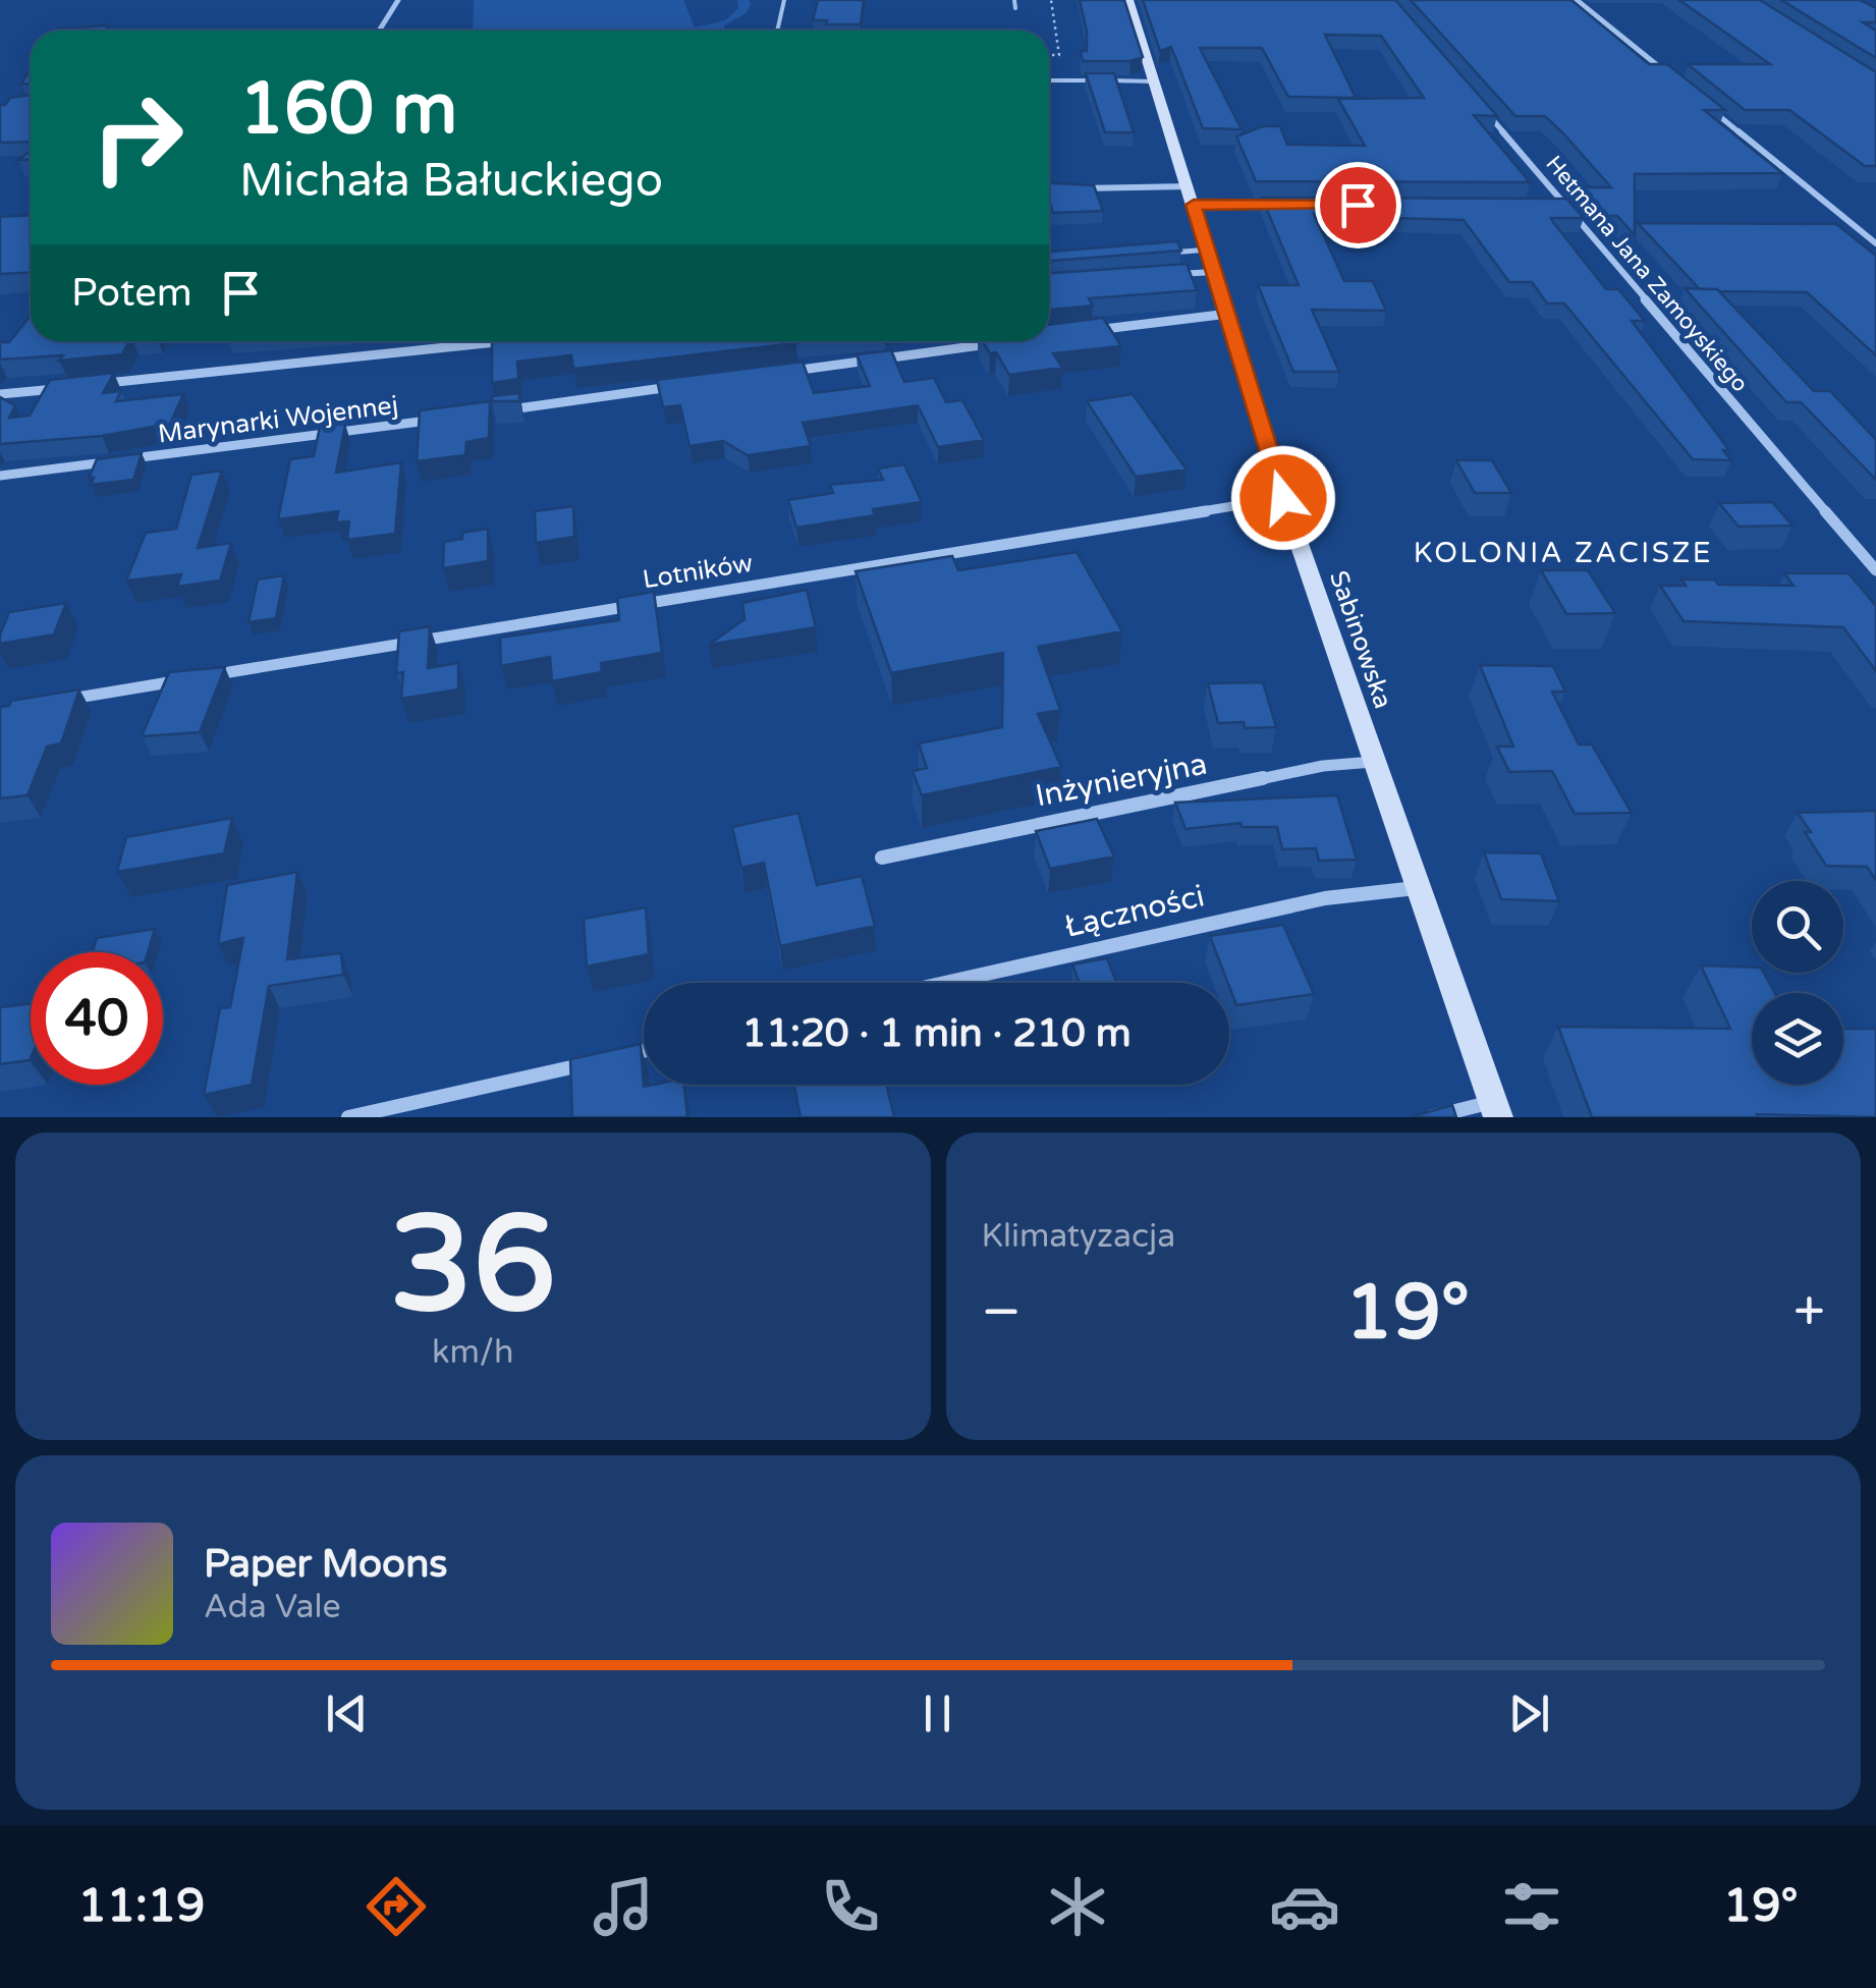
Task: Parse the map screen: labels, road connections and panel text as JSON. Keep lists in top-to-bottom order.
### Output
{
  "streets": {
    "street": [
      "Hetmana Jana Zamoyskiego",
      "Marynarki Wojennej",
      "Lotników",
      "Sabinowska",
      "Inżynieryjna",
      "Łączności"
    ]
  },
  "crossings": [
    ["Lotników", "Sabinowska"],
    ["Sabinowska", "Inżynieryjna"],
    ["Sabinowska", "Łączności"]
  ],
  "districts": ["KOLONIA ZACISZE"],
  "page": {
    "turn": ["160 m", "Michała Bałuckiego"],
    "then": "Potem",
    "limit": "40",
    "trip": "11:20 · 1 min · 210 m",
    "tile": [
      ["36", "km/h"],
      "Klimatyzacja"
    ],
    "heat": ["−", "19°", "+"],
    "song": ["Paper Moons", "Ada Vale"],
    "tabs": ["11:19", "19°"]
  }
}
